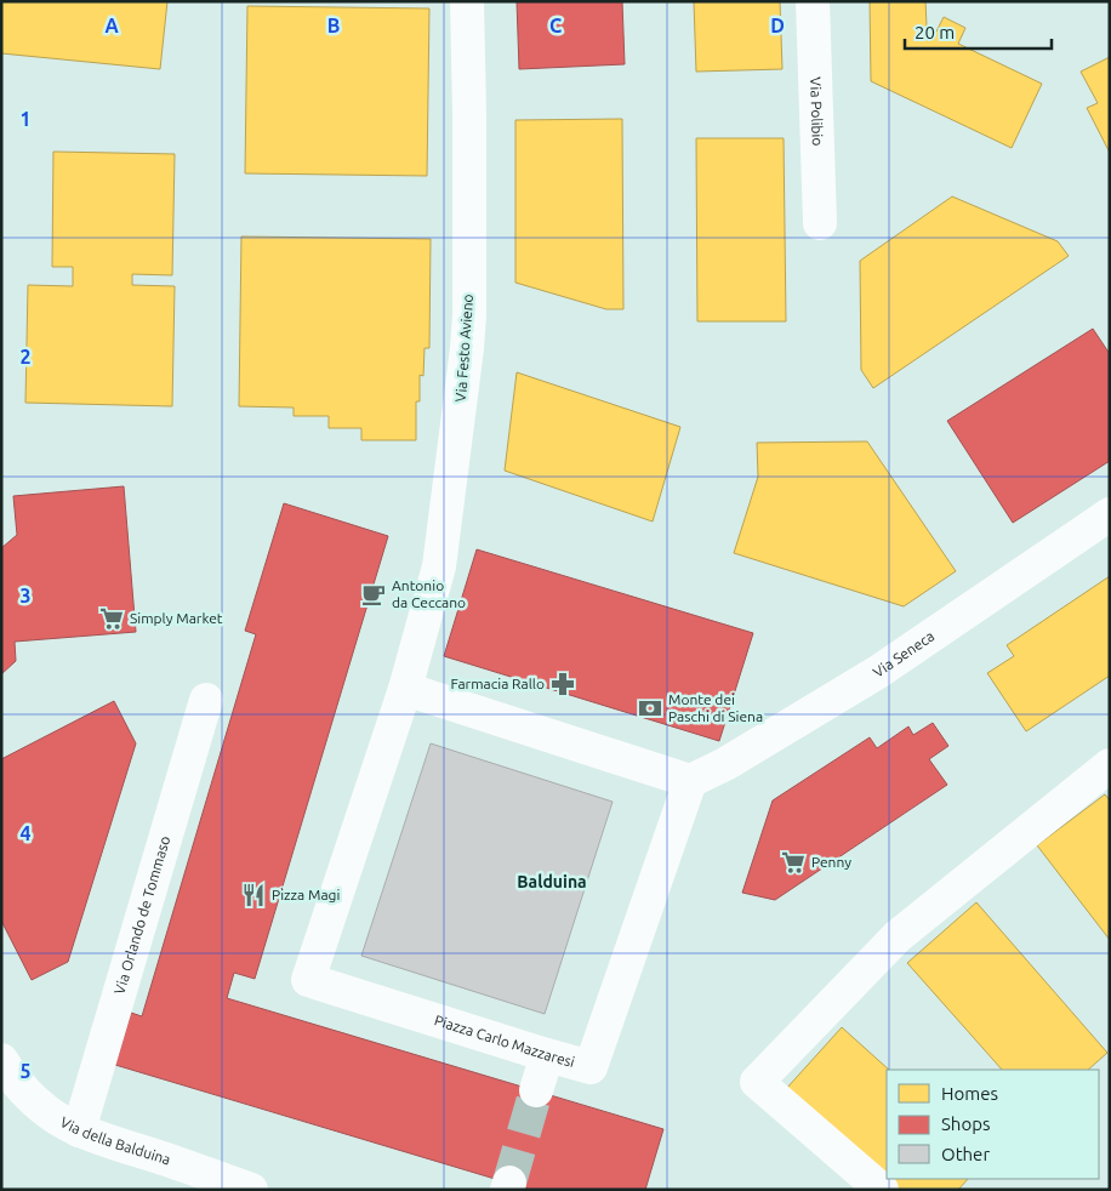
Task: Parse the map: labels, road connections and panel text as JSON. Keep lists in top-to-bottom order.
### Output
{
  "streets": {
    "street": [
      "Via Polibio",
      "Via Festo Avieno",
      "Via Seneca",
      "Via Orlando de Tommaso",
      "Piazza Carlo Mazzaresi",
      "Via della Balduina"
    ]
  },
  "crossings": [
    ["Via Festo Avieno", "Piazza Carlo Mazzaresi"],
    ["Via Seneca", "Piazza Carlo Mazzaresi"],
    ["Via Orlando de Tommaso", "Via della Balduina"]
  ],
  "districts": ["Balduina"],
  "places": {
    "cafe": ["Antonio da Ceccano"],
    "supermarket": ["Simply Market", "Penny"],
    "pharmacy": ["Farmacia Rallo"],
    "bank": ["Monte dei Paschi di Siena"],
    "restaurant": ["Pizza Magi"]
  },
  "legend": ["Homes", "Shops", "Other"],
  "scale_bar": "20 m",
  "grid": {
    "columns": [
      "A",
      "B",
      "C",
      "D"
    ],
    "rows": [
      "1",
      "2",
      "3",
      "4",
      "5"
    ]
  }
}
